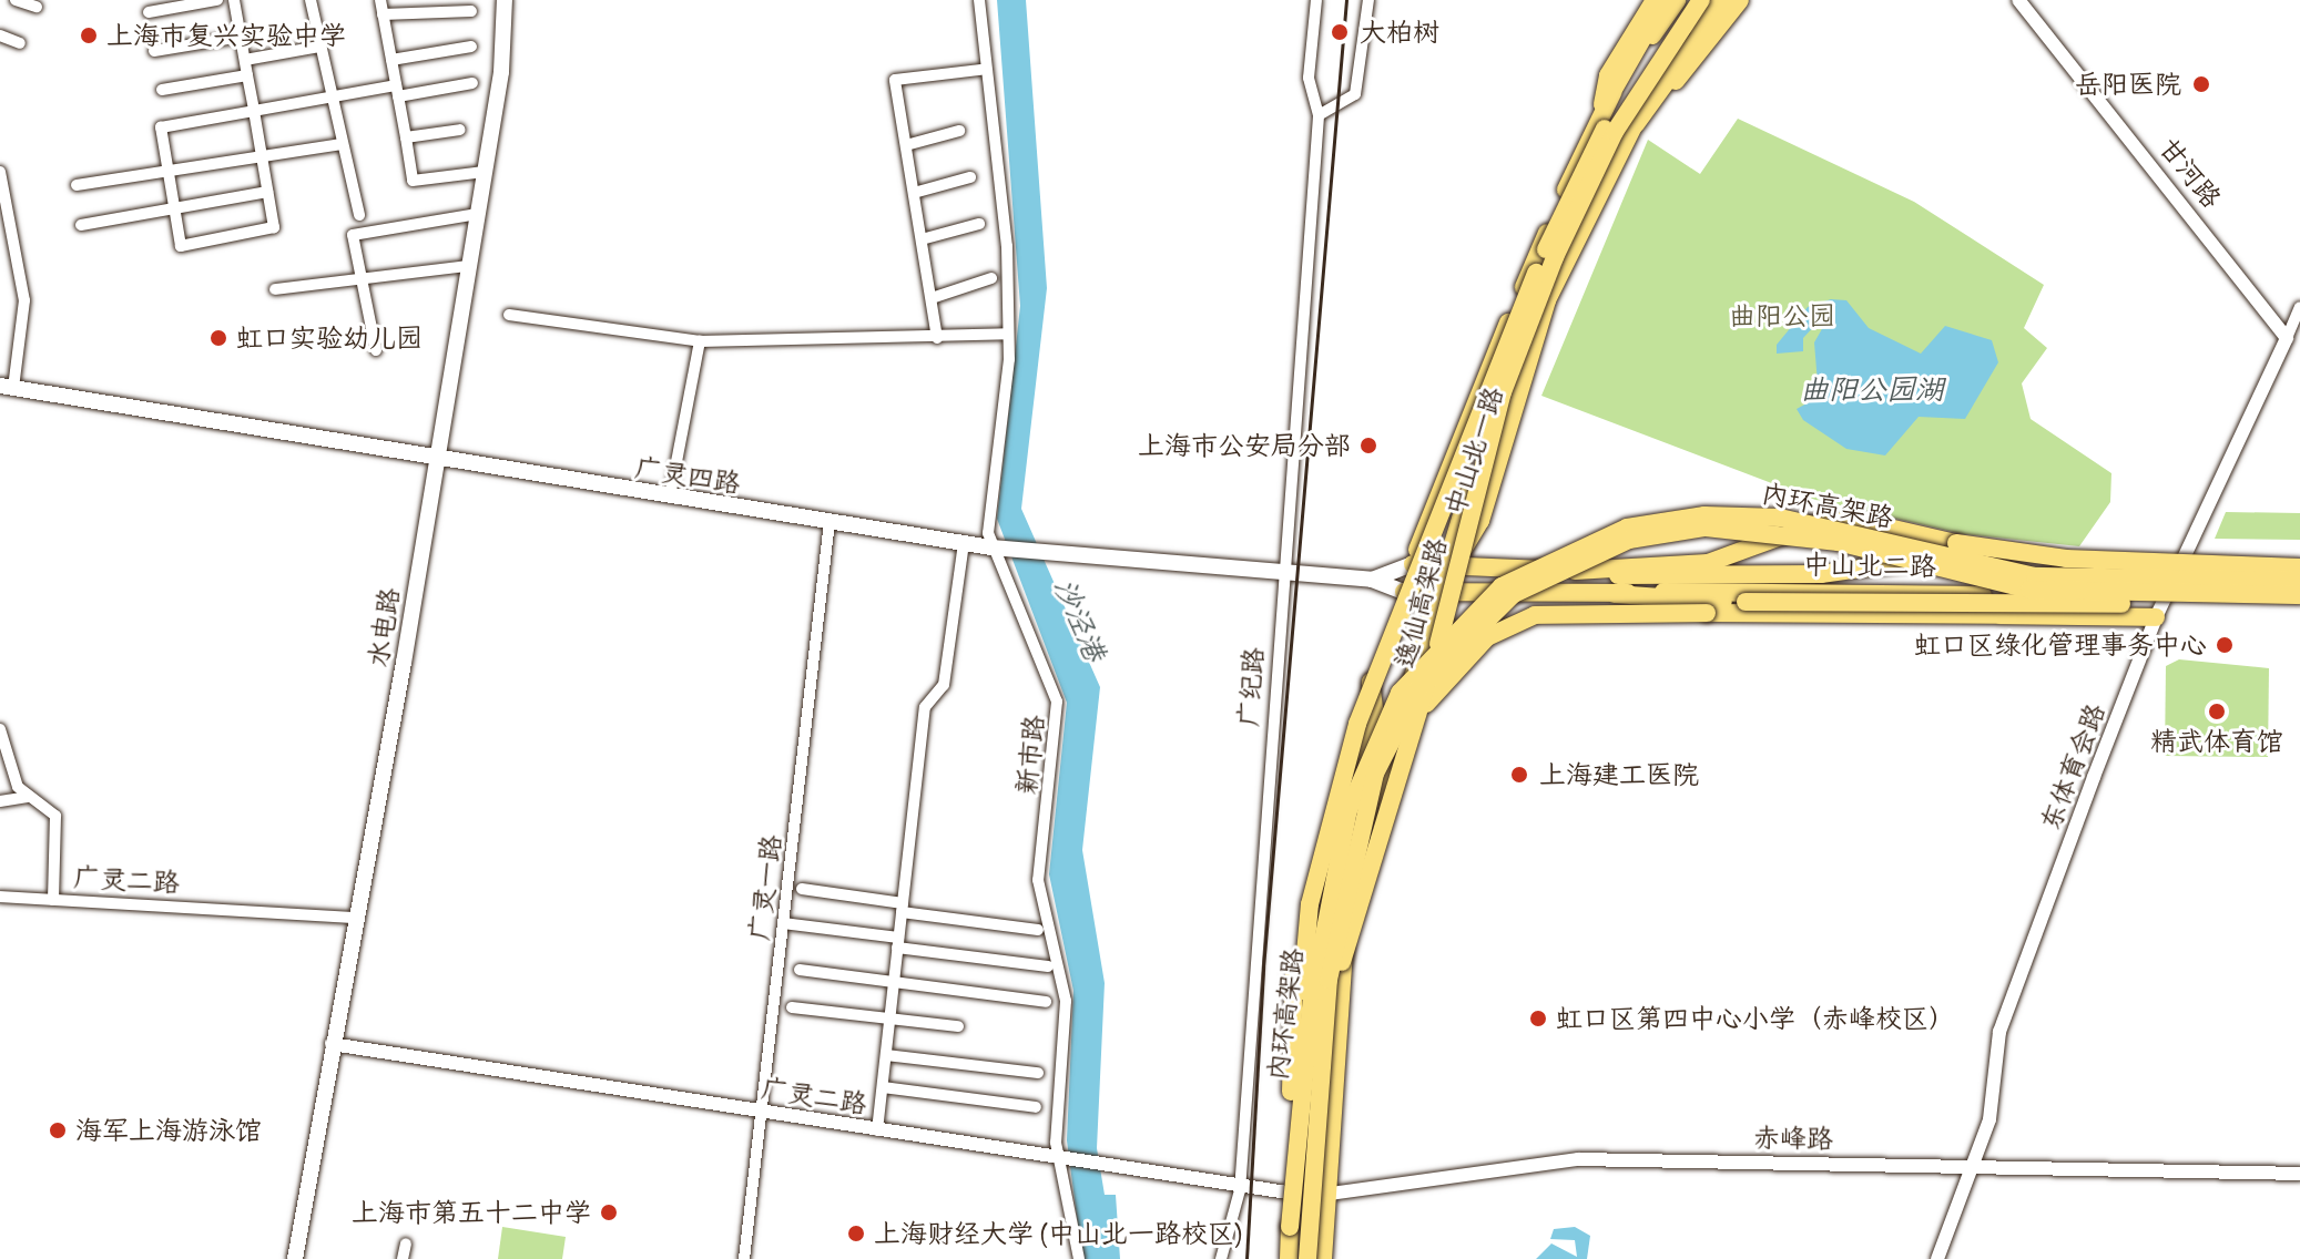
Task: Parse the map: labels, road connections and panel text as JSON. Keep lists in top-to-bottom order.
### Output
{
  "streets": {
    "main road": [
      "中山北一路",
      "广灵四路",
      "内环高架路",
      "中山北二路",
      "逸仙高架路",
      "水电路"
    ],
    "street": [
      "甘河路",
      "广纪路",
      "新市路",
      "东体育会路",
      "广灵二路",
      "广灵一路",
      "赤峰路"
    ]
  },
  "crossings": [
    ["甘河路", "东体育会路"],
    ["中山北一路", "广灵四路"],
    ["中山北一路", "内环高架路"],
    ["中山北一路", "中山北二路"],
    ["中山北一路", "广灵二路"],
    ["中山北一路", "赤峰路"],
    ["广灵四路", "中山北二路"],
    ["广灵四路", "水电路"],
    ["广灵四路", "广纪路"],
    ["广灵四路", "新市路"],
    ["广灵四路", "广灵一路"],
    ["内环高架路", "中山北二路"],
    ["内环高架路", "逸仙高架路"],
    ["中山北二路", "东体育会路"],
    ["水电路", "广灵二路"],
    ["广纪路", "广灵二路"],
    ["新市路", "广灵二路"],
    ["东体育会路", "赤峰路"],
    ["广灵二路", "广灵一路"],
    ["广灵二路", "赤峰路"]
  ],
  "water": ["曲阳公园湖", "沙泾港"],
  "parks": ["曲阳公园"],
  "places": [
    "大柏树",
    "上海市复兴实验中学",
    "岳阳医院",
    "虹口实验幼儿园",
    "上海市公安局分部",
    "虹口区绿化管理事务中心",
    "精武体育馆",
    "上海建工医院",
    "虹口区第四中心小学（赤峰校区）",
    "海军上海游泳馆",
    "上海市第五十二中学",
    "上海财经大学 (中山北一路校区)"
  ]
}
